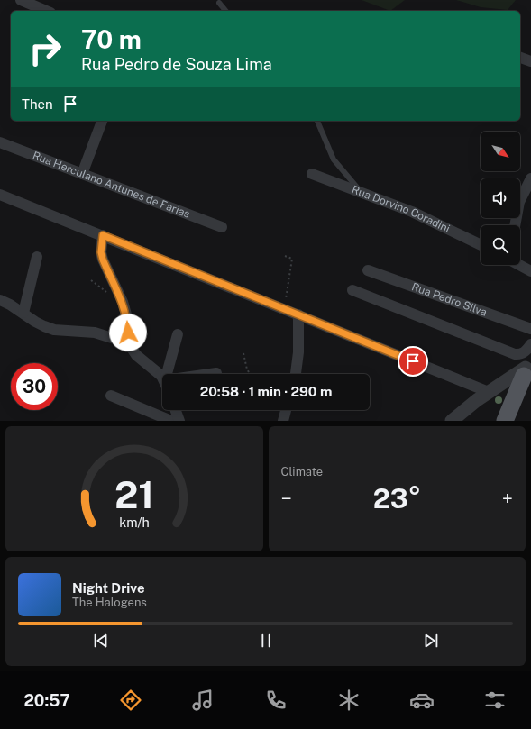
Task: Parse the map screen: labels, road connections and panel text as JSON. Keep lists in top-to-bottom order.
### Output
{
  "streets": {
    "street": ["Rua Herculano Antunes de Farias", "Rua Dorvino Coradini", "Rua Pedro Silva"]
  },
  "north": "bottom right",
  "page": {
    "turn": ["70 m", "Rua Pedro de Souza Lima"],
    "then": "Then",
    "limit": "30",
    "trip": "20:58 · 1 min · 290 m",
    "tile": "Climate",
    "heat": ["−", "23°", "+"],
    "song": ["Night Drive", "The Halogens"],
    "tabs": "20:57",
    "gauge": ["21", "km/h"]
  }
}
